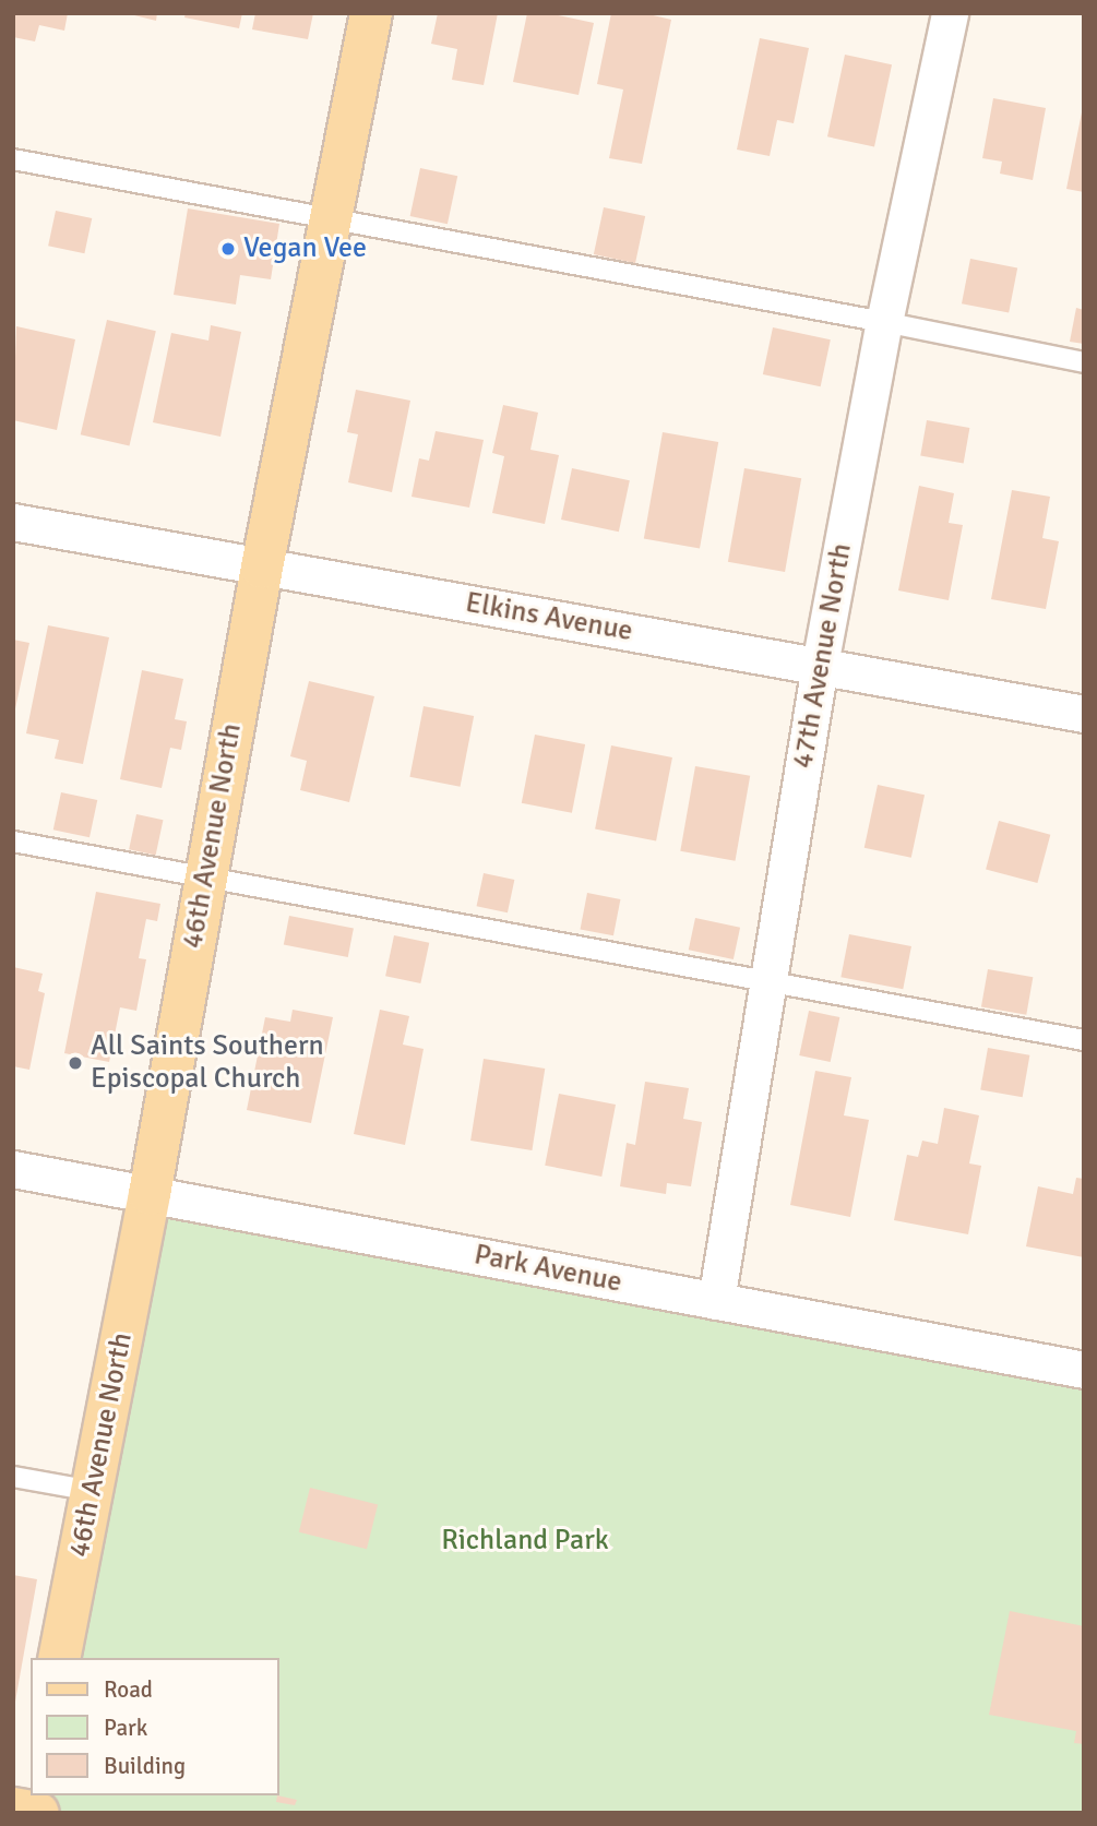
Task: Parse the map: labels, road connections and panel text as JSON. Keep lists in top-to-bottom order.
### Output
{
  "streets": {
    "main road": ["46th Avenue North"],
    "street": ["Elkins Avenue", "47th Avenue North", "Park Avenue"]
  },
  "crossings": [
    ["Elkins Avenue", "47th Avenue North"],
    ["Elkins Avenue", "46th Avenue North"],
    ["47th Avenue North", "Park Avenue"],
    ["46th Avenue North", "Park Avenue"]
  ],
  "parks": ["Richland Park"],
  "places": ["Vegan Vee", "All Saints Southern Episcopal Church"],
  "legend": ["Road", "Park", "Building"]
}
